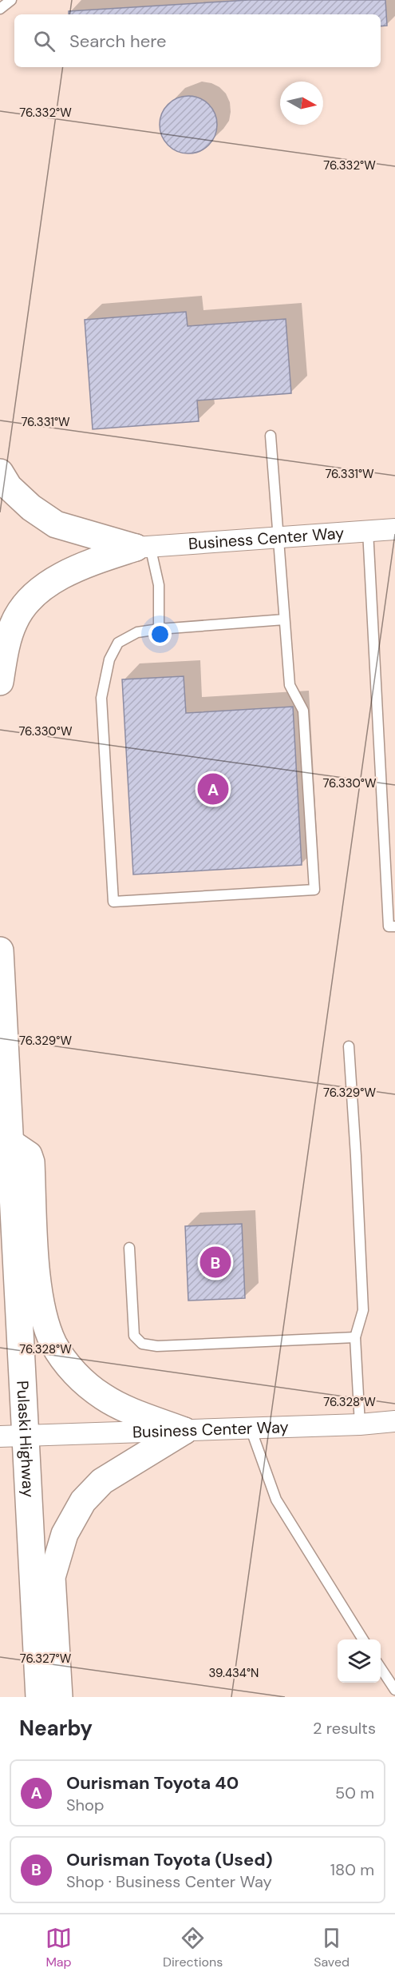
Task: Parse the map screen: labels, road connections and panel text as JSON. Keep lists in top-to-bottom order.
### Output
{
  "streets": {
    "highway": ["Pulaski Highway"],
    "street": ["Business Center Way"]
  },
  "crossings": [
    ["Business Center Way", "Pulaski Highway"]
  ],
  "north": "right",
  "page": {
    "search": "Search here",
    "pins": ["A", "B"],
    "heading": ["Nearby", "2 results"],
    "list": [
      {
        "mark": "A",
        "name": "Ourisman Toyota 40",
        "note": "Shop",
        "value": "50 m"
      },
      {
        "mark": "B",
        "name": "Ourisman Toyota (Used)",
        "note": "Shop · Business Center Way",
        "value": "180 m"
      }
    ],
    "nav": ["Map", "Directions", "Saved"]
  },
  "coordinates": [
    "76.332°W",
    "76.331°W",
    "76.330°W",
    "76.329°W",
    "76.328°W",
    "76.327°W",
    "39.434°N"
  ]
}
